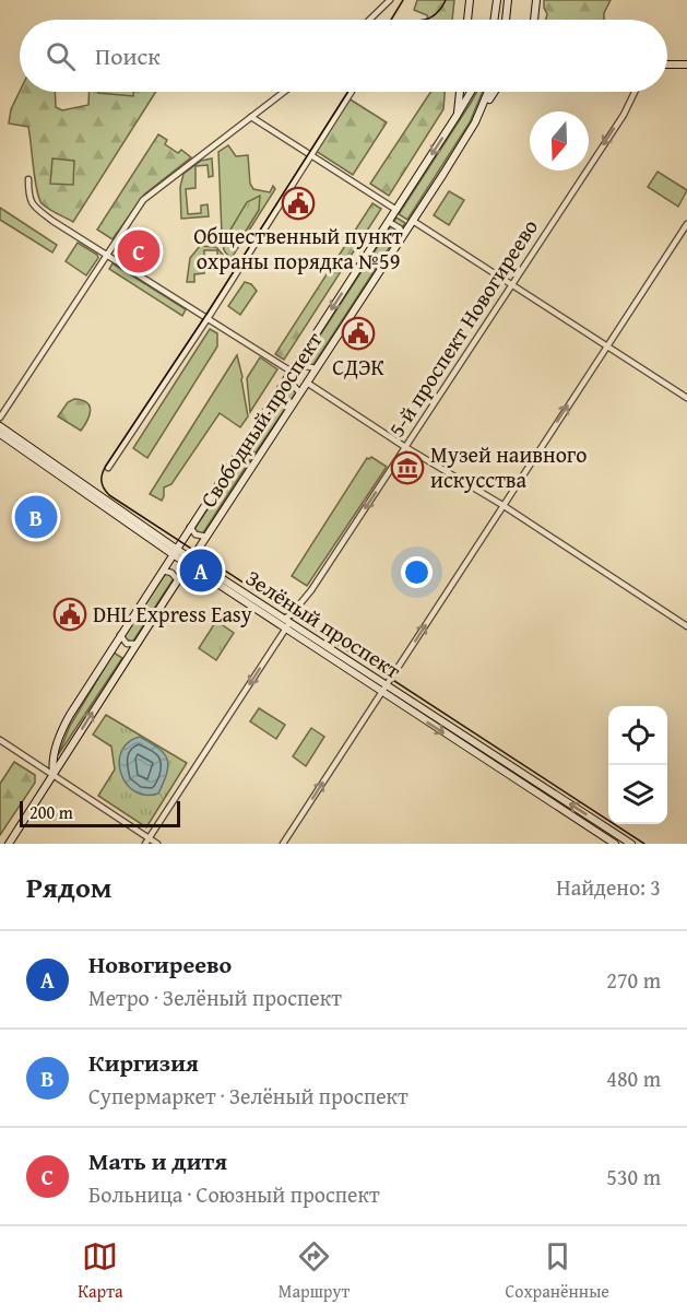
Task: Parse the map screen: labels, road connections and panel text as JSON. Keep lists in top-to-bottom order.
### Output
{
  "streets": {
    "main road": ["Свободный проспект", "Зелёный проспект"],
    "street": ["5-й проспект Новогиреево"]
  },
  "crossings": [
    ["5-й проспект Новогиреево", "Зелёный проспект"],
    ["Свободный проспект", "Зелёный проспект"]
  ],
  "one_way": ["5-й проспект Новогиреево"],
  "places": {
    "public building": ["Общественный пункт охраны порядка №59", "СДЭК", "DHL Express Easy"],
    "museum": ["Музей наивного искусства"]
  },
  "scale_bar": "200 m",
  "north": "bottom",
  "page": {
    "search": "Поиск",
    "pins": ["C", "B", "A"],
    "scale": "200 m",
    "heading": ["Рядом", "Найдено: 3"],
    "list": [
      {
        "mark": "A",
        "name": "Новогиреево",
        "note": "Метро · Зелёный проспект",
        "value": "270 m"
      },
      {
        "mark": "B",
        "name": "Киргизия",
        "note": "Супермаркет · Зелёный проспект",
        "value": "480 m"
      },
      {
        "mark": "C",
        "name": "Мать и дитя",
        "note": "Больница · Союзный проспект",
        "value": "530 m"
      }
    ],
    "nav": ["Карта", "Маршрут", "Сохранённые"]
  }
}
